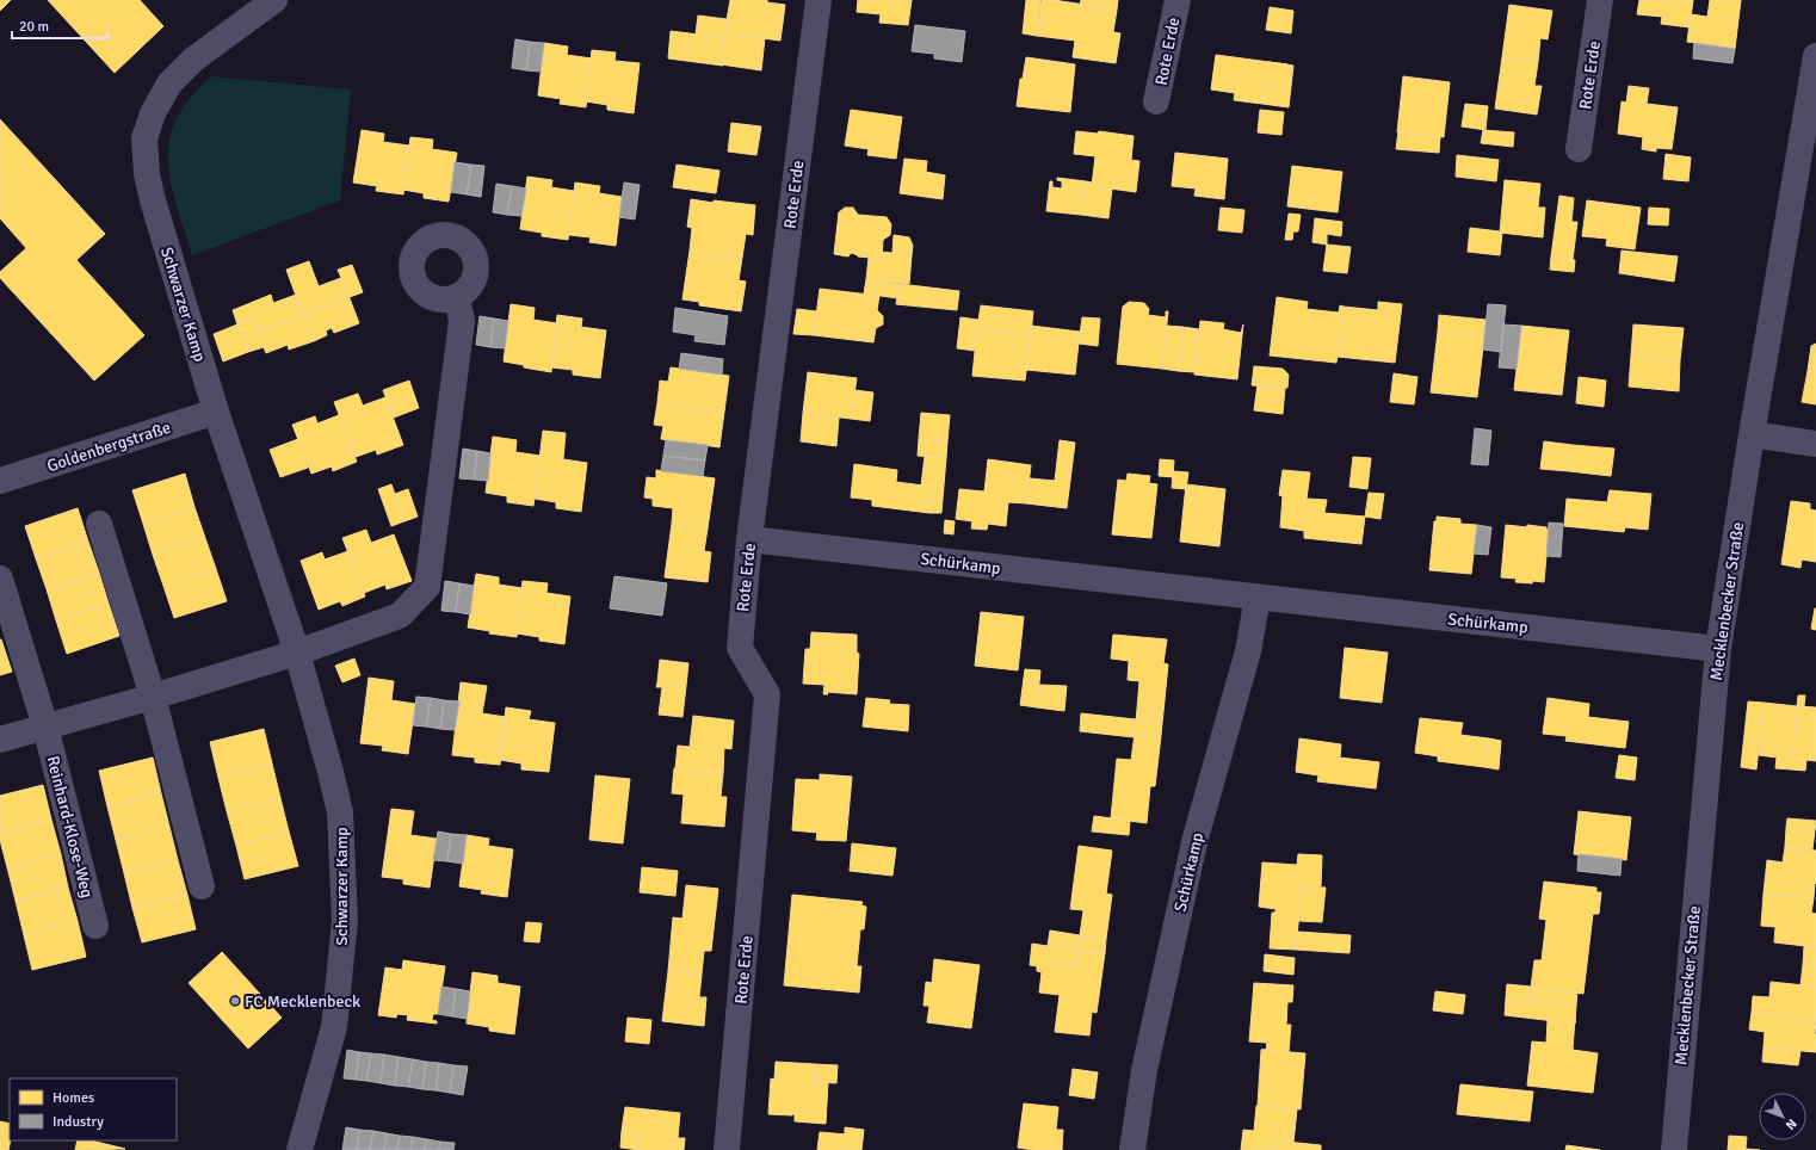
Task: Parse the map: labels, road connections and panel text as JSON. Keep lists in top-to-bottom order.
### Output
{
  "streets": {
    "street": [
      "Rote Erde",
      "Schwarzer Kamp",
      "Goldenbergstraße",
      "Schürkamp",
      "Mecklenbecker Straße",
      "Reinhard-Klose-Weg"
    ]
  },
  "crossings": [
    ["Rote Erde", "Schürkamp"],
    ["Schwarzer Kamp", "Goldenbergstraße"],
    ["Schürkamp", "Mecklenbecker Straße"]
  ],
  "places": ["FC Mecklenbeck"],
  "legend": ["Homes", "Industry"],
  "scale_bar": "20 m",
  "north": "bottom right"
}
